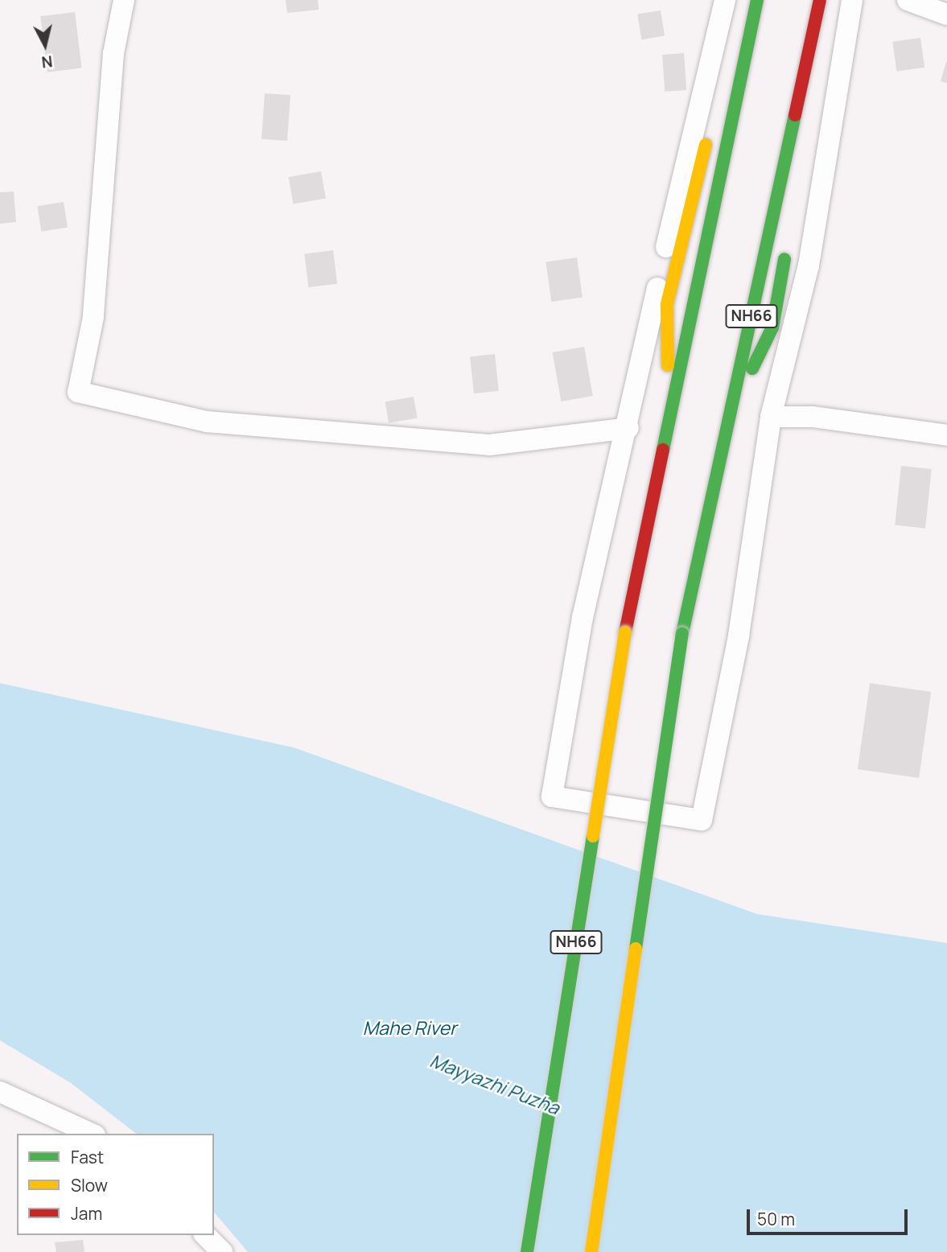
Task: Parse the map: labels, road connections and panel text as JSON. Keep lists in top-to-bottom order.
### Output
{
  "streets": {
    "highway": ["NH66"]
  },
  "water": ["Mahe River", "Mayyazhi Puzha"],
  "legend": ["Fast", "Slow", "Jam"],
  "scale_bar": "50 m",
  "north": "bottom"
}
